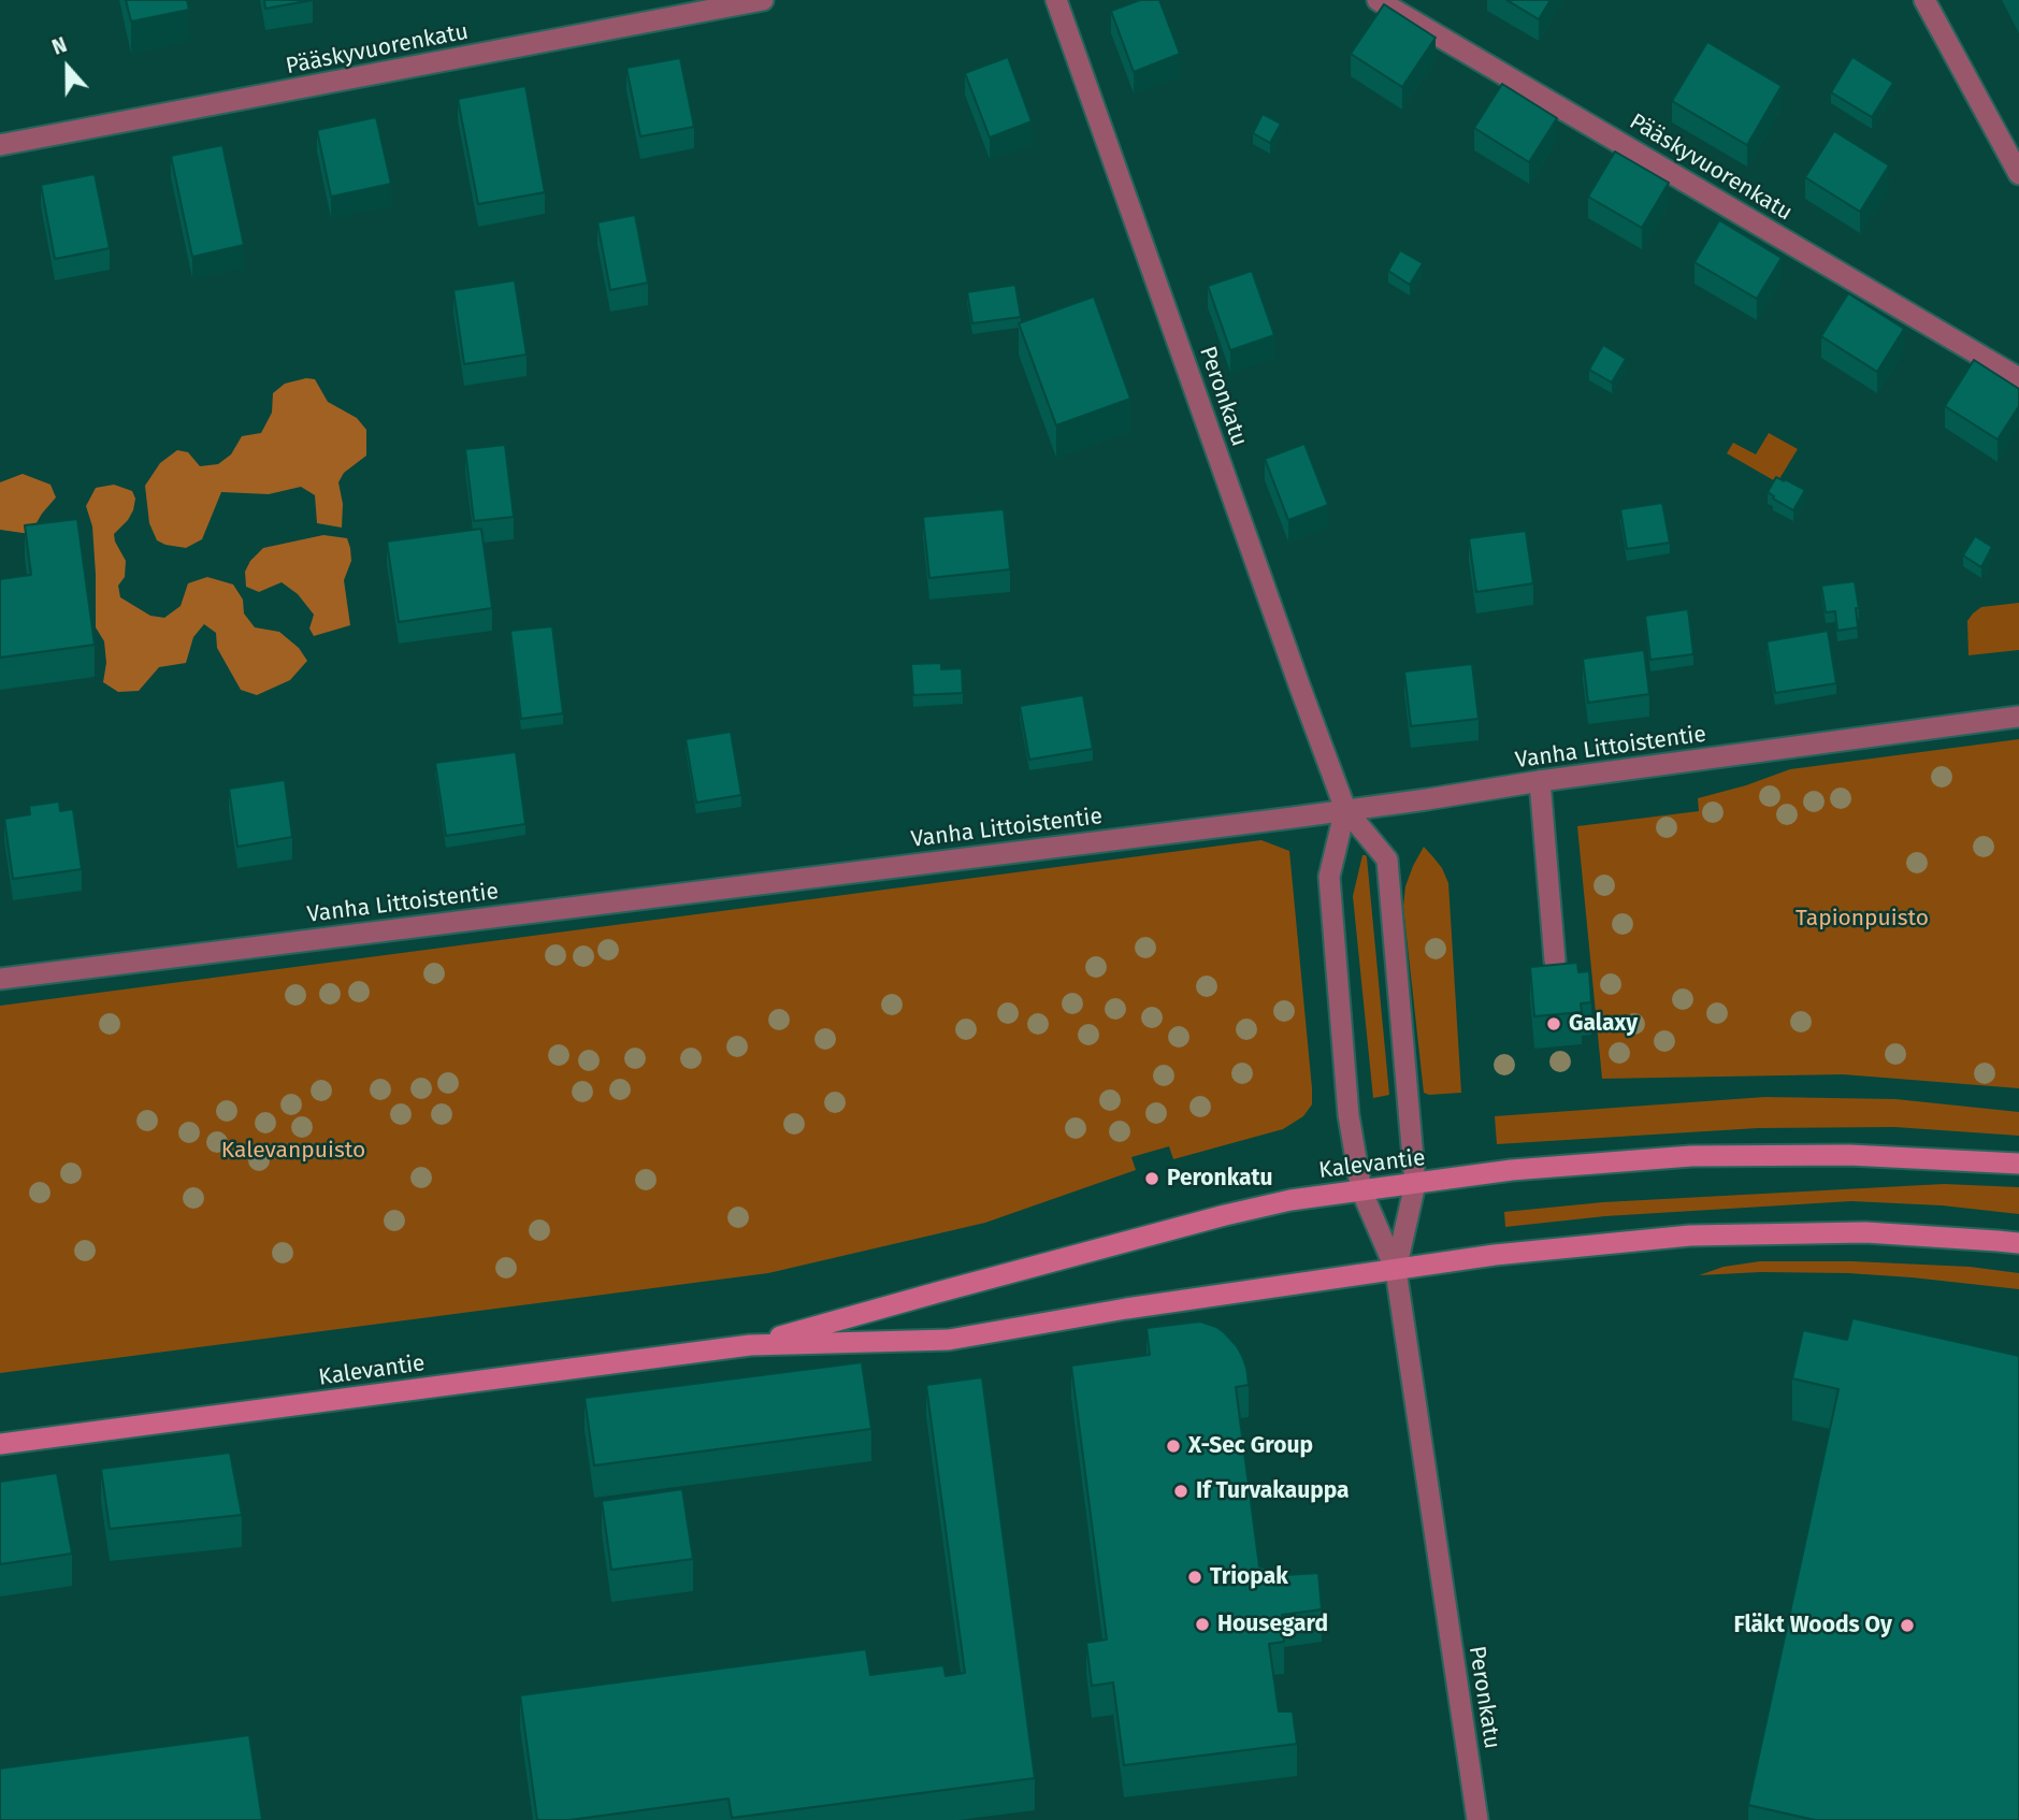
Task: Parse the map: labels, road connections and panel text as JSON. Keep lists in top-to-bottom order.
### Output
{
  "streets": {
    "main road": ["Kalevantie"],
    "street": ["Pääskyvuorenkatu", "Peronkatu", "Vanha Littoistentie"]
  },
  "crossings": [
    ["Peronkatu", "Vanha Littoistentie"],
    ["Peronkatu", "Kalevantie"]
  ],
  "parks": ["Tapionpuisto", "Kalevanpuisto"],
  "places": [
    "Galaxy",
    "Peronkatu",
    "X-Sec Group",
    "If Turvakauppa",
    "Triopak",
    "Housegard",
    "Fläkt Woods Oy"
  ],
  "north": "top"
}
